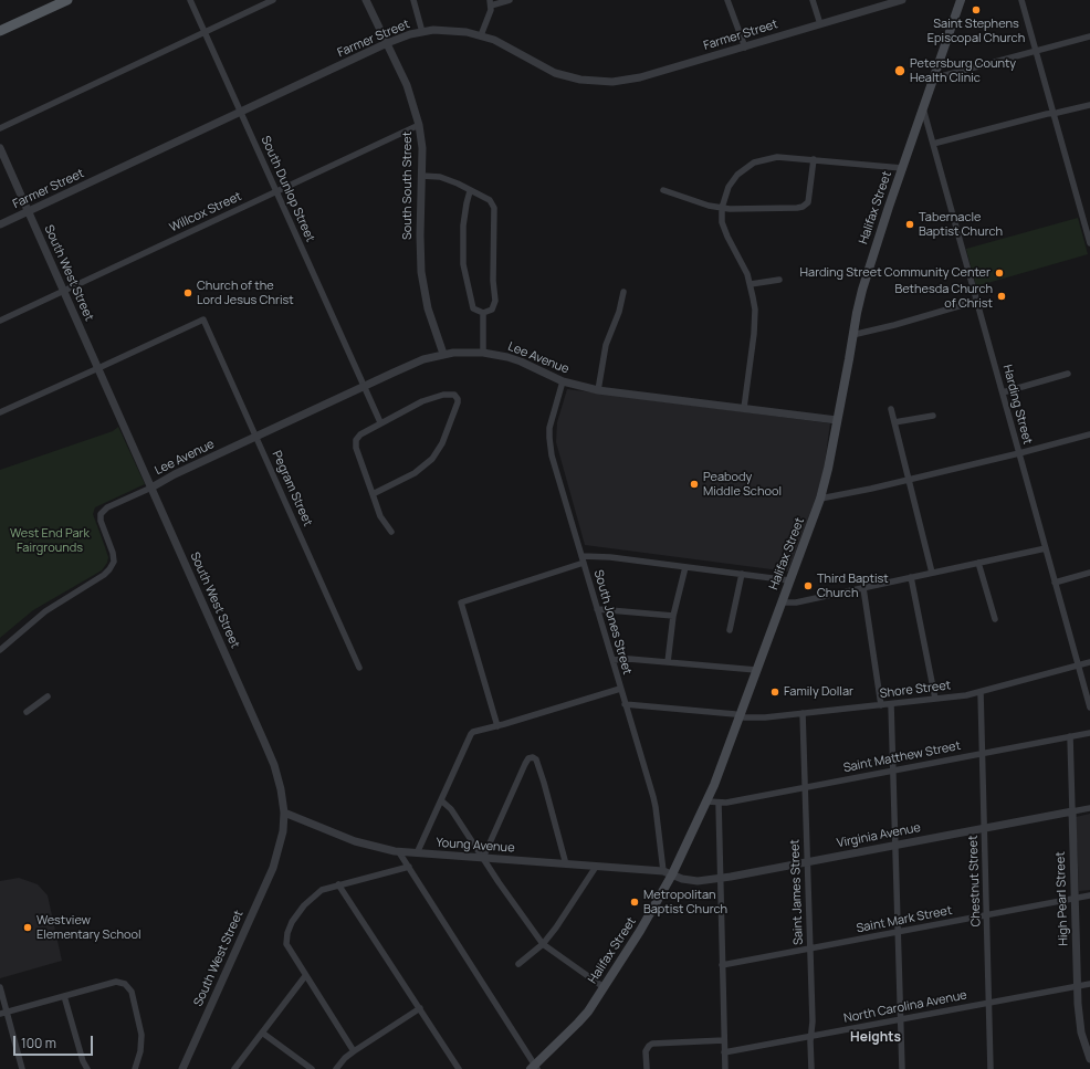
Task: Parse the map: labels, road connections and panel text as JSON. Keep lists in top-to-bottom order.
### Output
{
  "streets": {
    "main road": ["Halifax Street"],
    "street": [
      "Farmer Street",
      "South South Street",
      "South Dunlop Street",
      "Willcox Street",
      "South West Street",
      "Lee Avenue",
      "Harding Street",
      "Pegram Street",
      "South Jones Street",
      "Shore Street",
      "Saint Matthew Street",
      "Virginia Avenue",
      "Young Avenue",
      "Chestnut Street",
      "Saint James Street",
      "High Pearl Street",
      "Saint Mark Street",
      "North Carolina Avenue"
    ]
  },
  "crossings": [
    ["Farmer Street", "South South Street"],
    ["Farmer Street", "South Dunlop Street"],
    ["Farmer Street", "South West Street"],
    ["South South Street", "Willcox Street"],
    ["South South Street", "Lee Avenue"],
    ["South Dunlop Street", "Willcox Street"],
    ["South Dunlop Street", "Lee Avenue"],
    ["Halifax Street", "Lee Avenue"],
    ["Halifax Street", "Harding Street"],
    ["Halifax Street", "Shore Street"],
    ["Halifax Street", "Saint Matthew Street"],
    ["Halifax Street", "Virginia Avenue"],
    ["Halifax Street", "Young Avenue"],
    ["Willcox Street", "South West Street"],
    ["South West Street", "Lee Avenue"],
    ["South West Street", "Pegram Street"],
    ["South West Street", "Young Avenue"],
    ["Lee Avenue", "Pegram Street"],
    ["Lee Avenue", "South Jones Street"],
    ["Harding Street", "Shore Street"],
    ["South Jones Street", "Shore Street"],
    ["South Jones Street", "Young Avenue"],
    ["Shore Street", "Chestnut Street"],
    ["Shore Street", "Saint James Street"],
    ["Saint Matthew Street", "Chestnut Street"],
    ["Saint Matthew Street", "Saint James Street"],
    ["Saint Matthew Street", "High Pearl Street"],
    ["Virginia Avenue", "Young Avenue"],
    ["Virginia Avenue", "Chestnut Street"],
    ["Virginia Avenue", "Saint James Street"],
    ["Virginia Avenue", "High Pearl Street"],
    ["Chestnut Street", "Saint Mark Street"],
    ["Chestnut Street", "North Carolina Avenue"],
    ["Saint James Street", "Saint Mark Street"],
    ["Saint James Street", "North Carolina Avenue"],
    ["High Pearl Street", "Saint Mark Street"],
    ["High Pearl Street", "North Carolina Avenue"]
  ],
  "districts": ["Heights"],
  "parks": ["West End Park Fairgrounds"],
  "places": [
    "Saint Stephens Episcopal Church",
    "Petersburg County Health Clinic",
    "Tabernacle Baptist Church",
    "Harding Street Community Center",
    "Church of the Lord Jesus Christ",
    "Bethesda Church of Christ",
    "Peabody Middle School",
    "Third Baptist Church",
    "Family Dollar",
    "Metropolitan Baptist Church",
    "Westview Elementary School"
  ],
  "scale_bar": "100 m"
}
